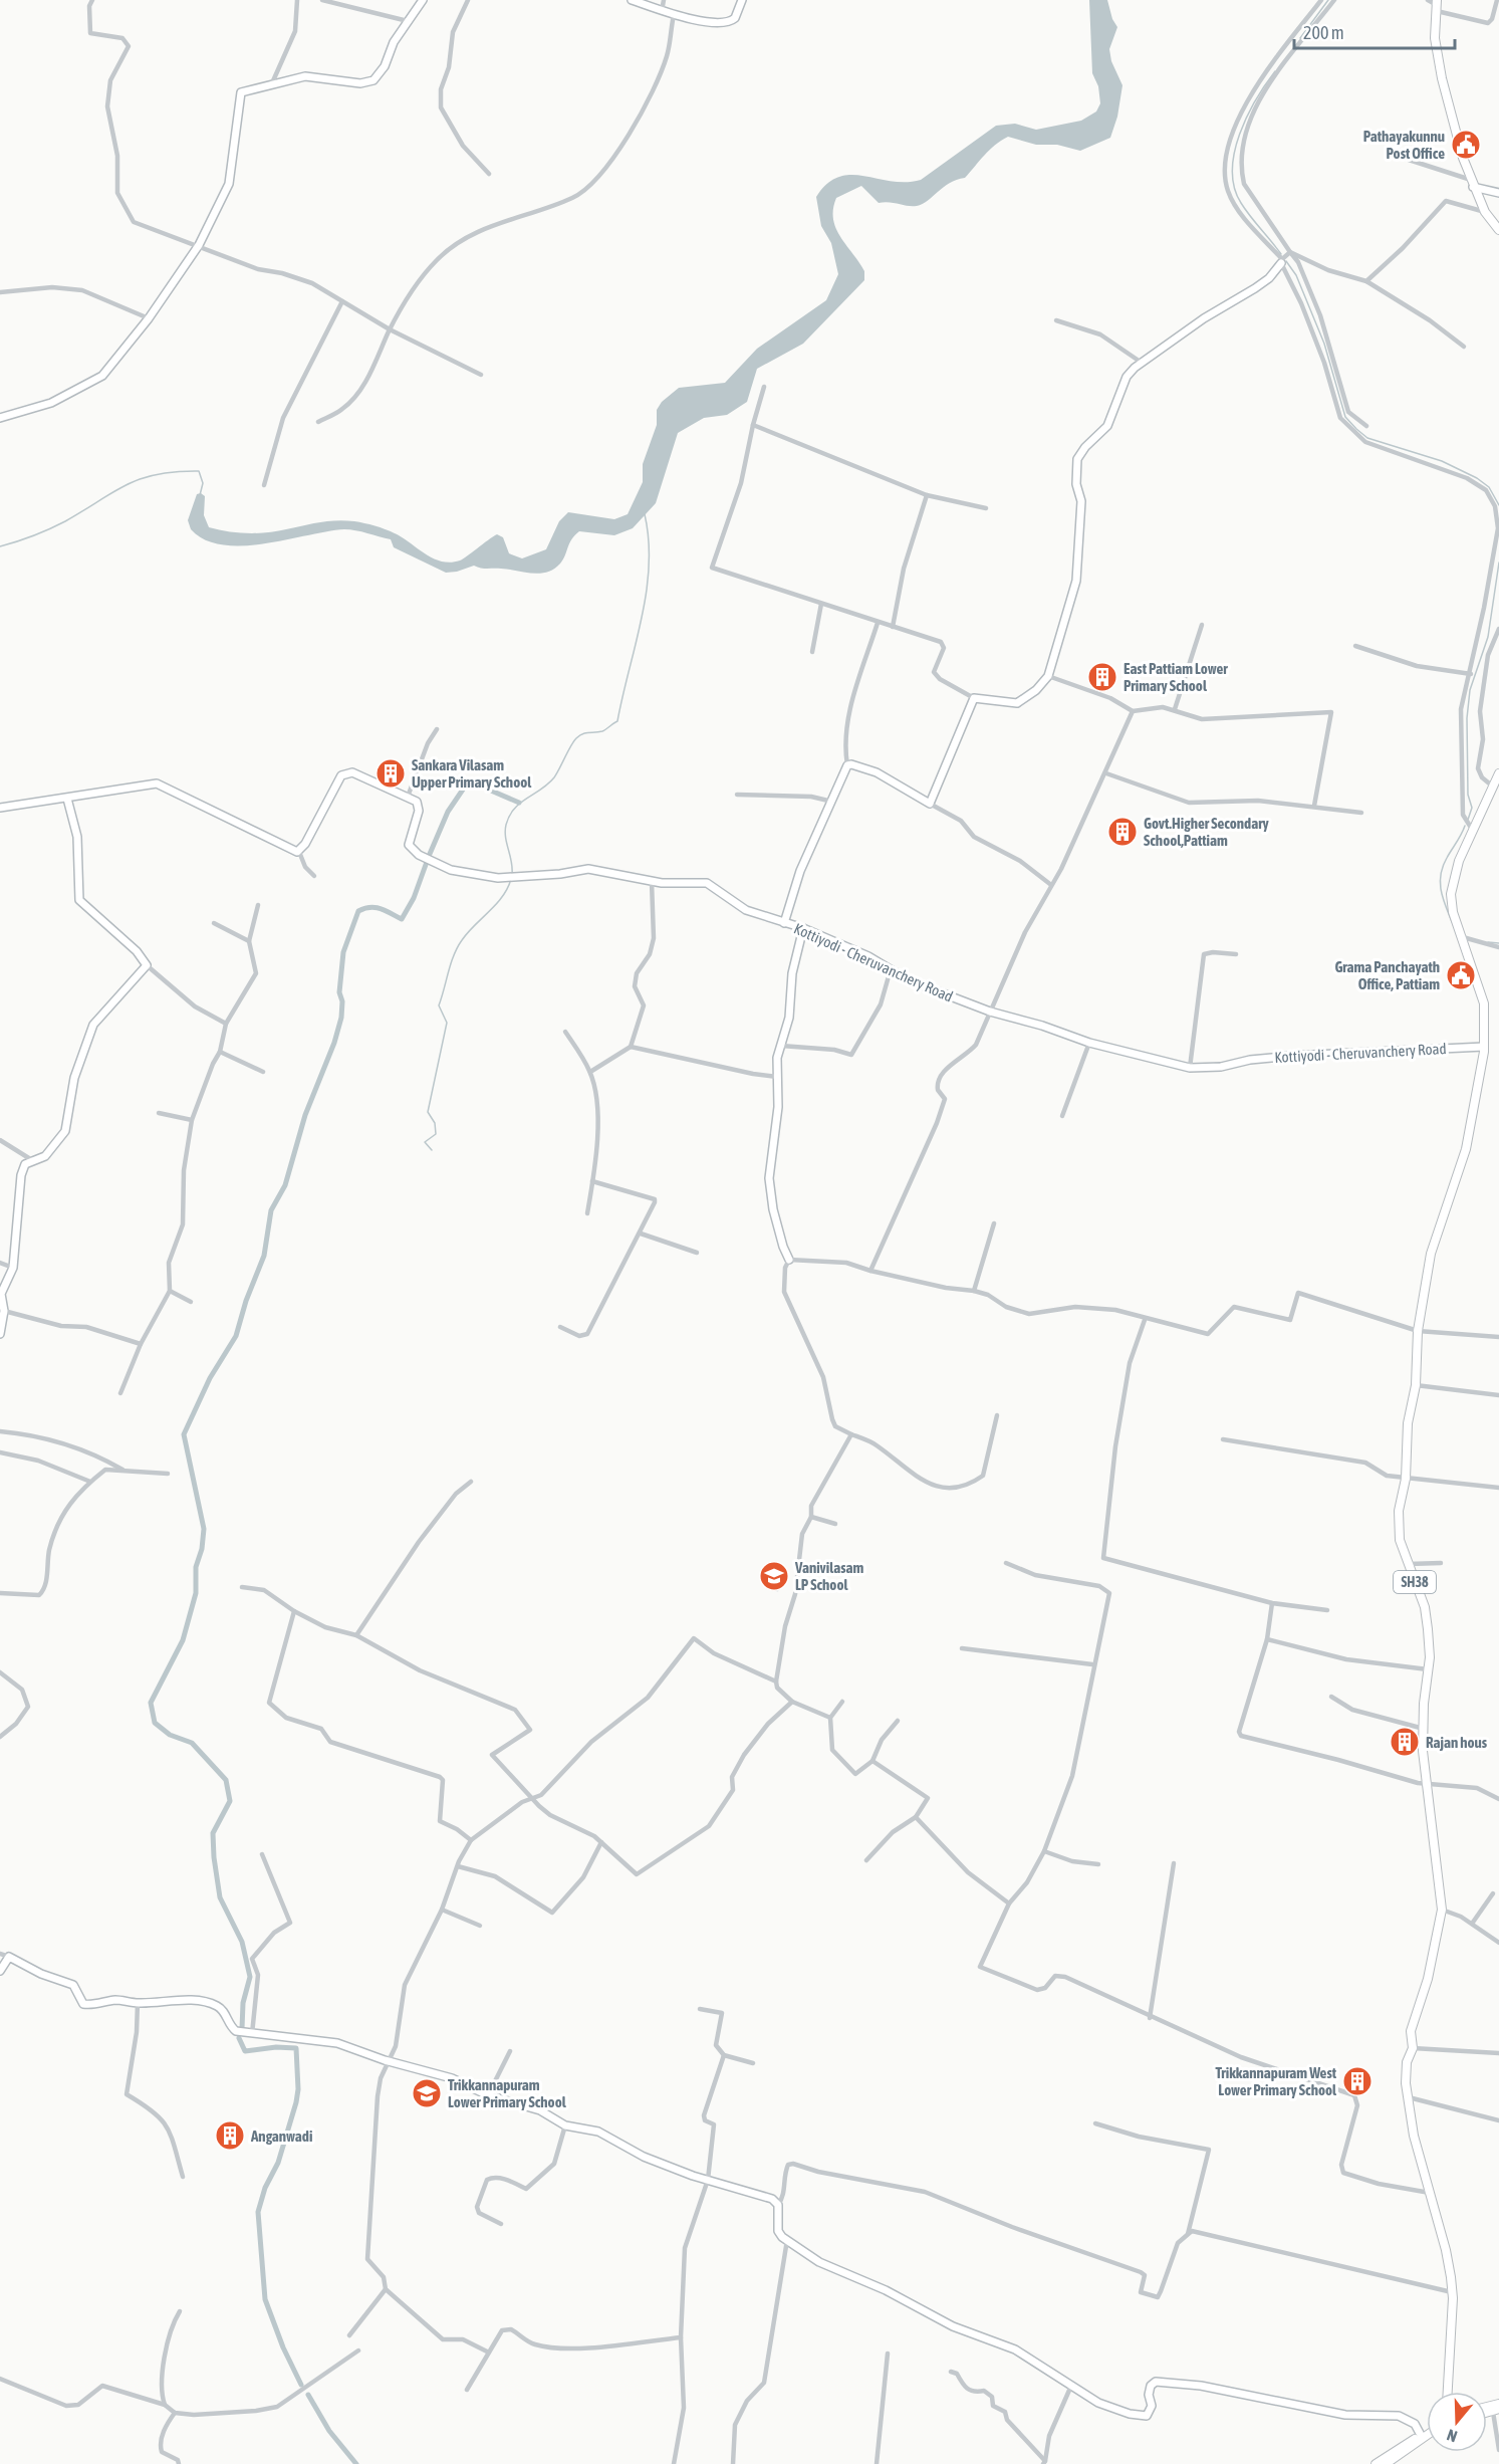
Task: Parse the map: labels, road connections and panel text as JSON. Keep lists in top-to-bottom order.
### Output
{
  "streets": {
    "main road": ["SH38"],
    "street": ["Kottiyodi - Cheruvanchery Road"]
  },
  "crossings": [
    ["Kottiyodi - Cheruvanchery Road", "SH38"]
  ],
  "places": {
    "public building": ["Pathayakunnu Post Office", "Grama Panchayath Office, Pattiam"],
    "building": [
      "East Pattiam Lower Primary School",
      "Sankara Vilasam Upper Primary School",
      "Govt.Higher Secondary School,Pattiam",
      "Rajan hous",
      "Trikkannapuram West Lower Primary School",
      "Anganwadi"
    ],
    "school or university": ["Vanivilasam LP School", "Trikkannapuram Lower Primary School"]
  },
  "scale_bar": "200 m",
  "north": "bottom"
}
